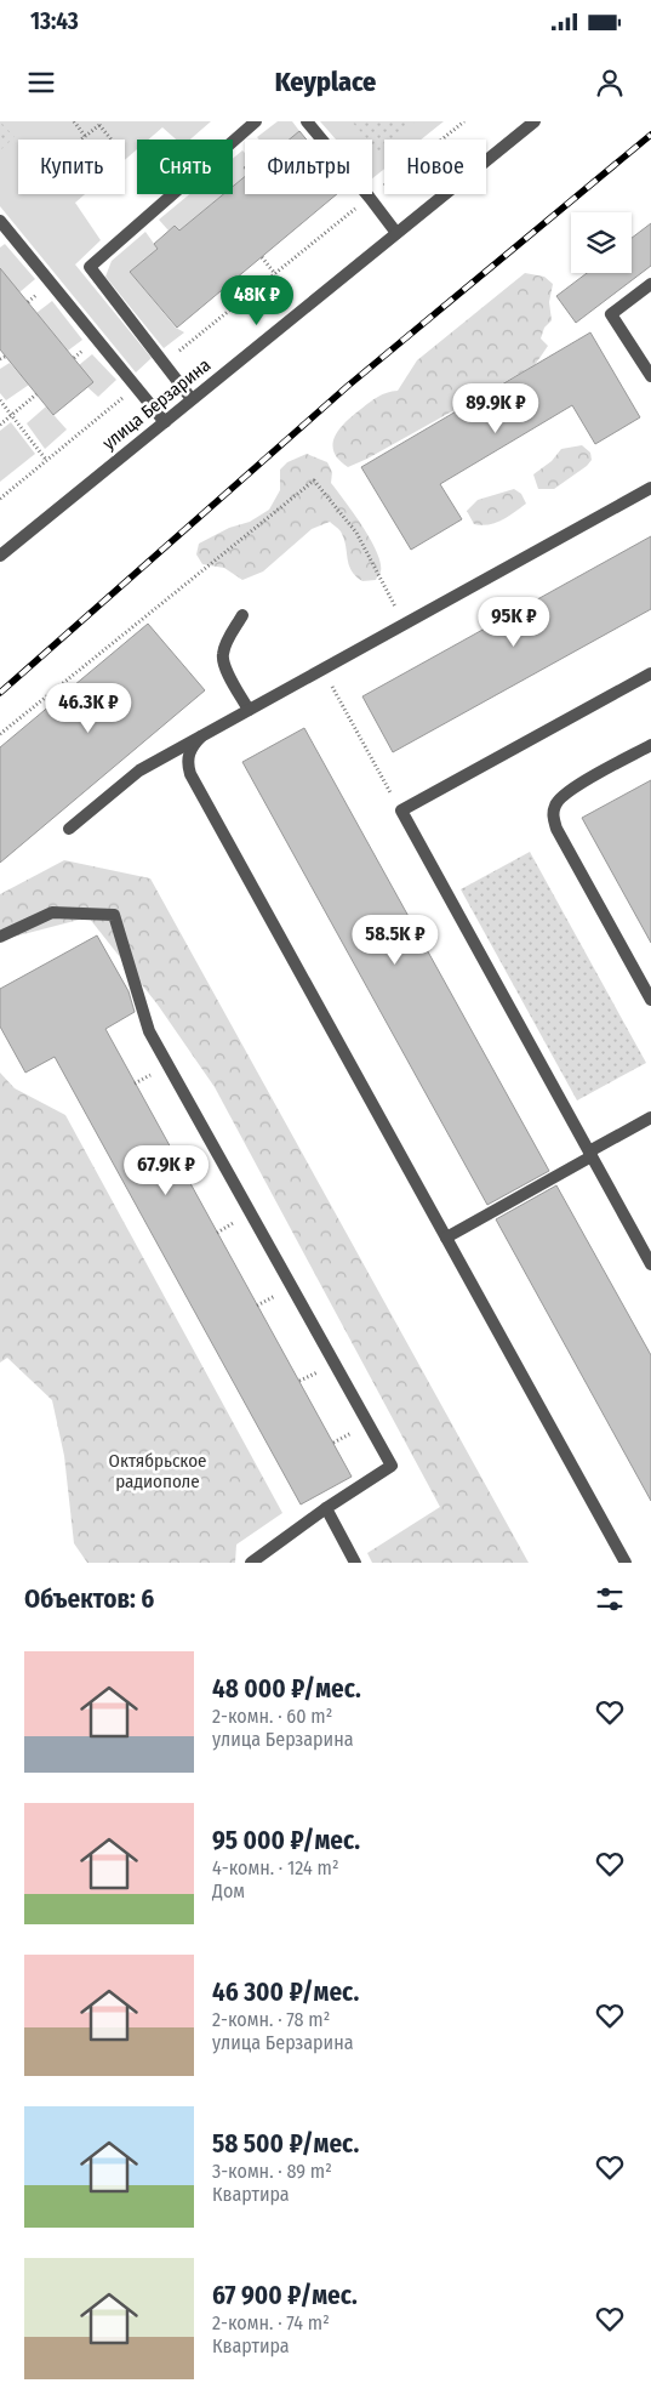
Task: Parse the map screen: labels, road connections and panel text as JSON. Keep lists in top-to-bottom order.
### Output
{
  "streets": {
    "street": ["улица Берзарина"]
  },
  "parks": ["Октябрьское радиополе"],
  "page": {
    "status": "13:43",
    "header": "Keyplace",
    "chip": [
      "Купить",
      "Снять",
      "Фильтры",
      "Новое"
    ],
    "price": [
      "48K ₽",
      "89.9K ₽",
      "95K ₽",
      "46.3K ₽",
      "58.5K ₽",
      "67.9K ₽"
    ],
    "heading": "Объектов: 6",
    "list": [
      {
        "name": "48 000 ₽/мес.",
        "note": "2-комн. · 60 m² · улица Берзарина"
      },
      {
        "name": "95 000 ₽/мес.",
        "note": "4-комн. · 124 m² · Дом"
      },
      {
        "name": "46 300 ₽/мес.",
        "note": "2-комн. · 78 m² · улица Берзарина"
      },
      {
        "name": "58 500 ₽/мес.",
        "note": "3-комн. · 89 m² · Квартира"
      },
      {
        "name": "67 900 ₽/мес.",
        "note": "2-комн. · 74 m² · Квартира"
      }
    ]
  }
}
